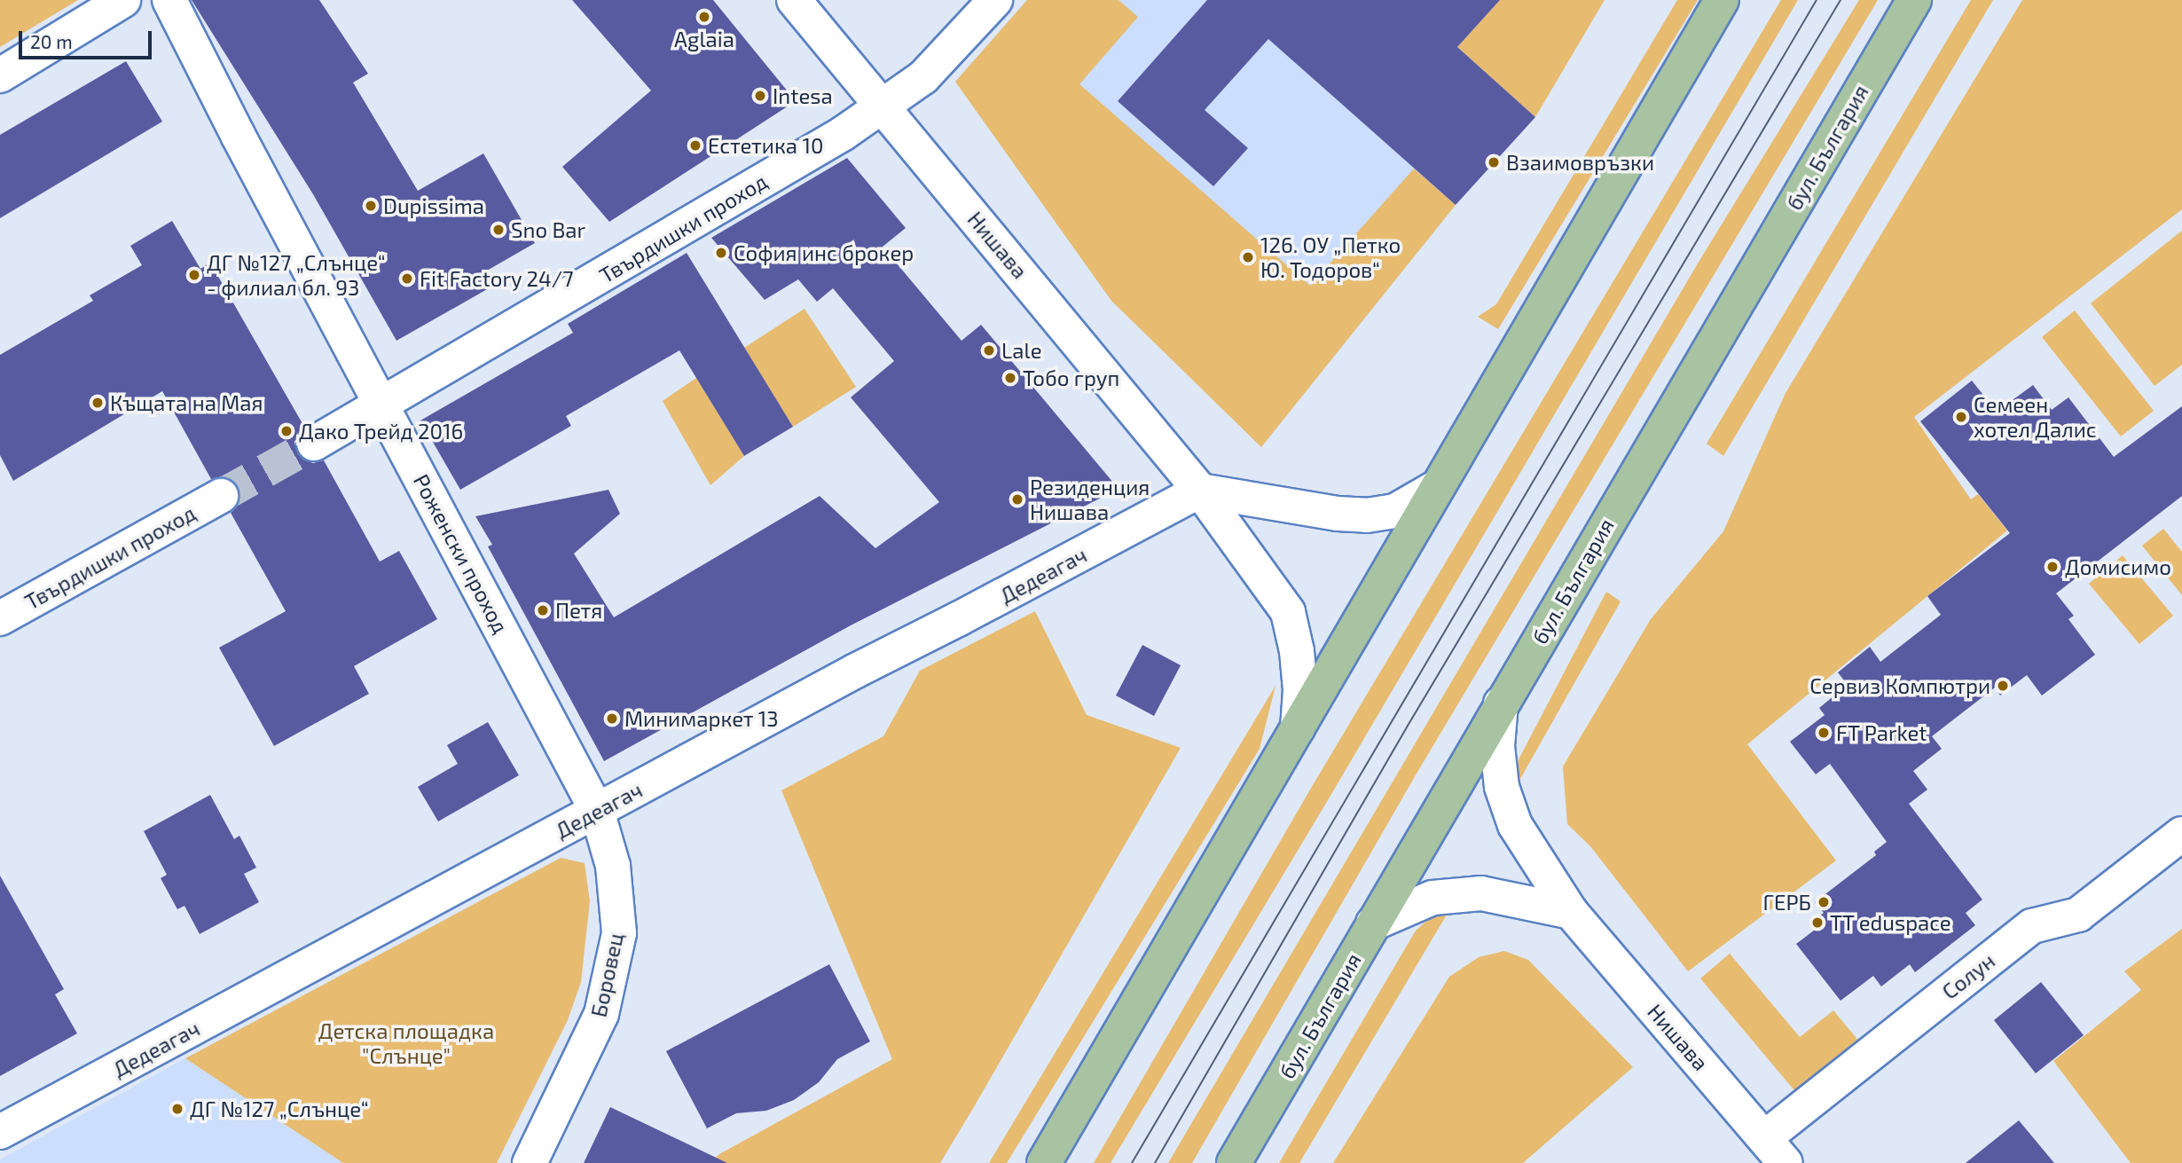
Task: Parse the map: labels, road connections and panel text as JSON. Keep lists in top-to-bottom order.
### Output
{
  "streets": {
    "main road": ["бул. България"],
    "street": [
      "Твърдишки проход",
      "Нишава",
      "Роженски проход",
      "Дедеагач",
      "Боровец",
      "Солун"
    ]
  },
  "crossings": [
    ["бул. България", "Нишава"],
    ["Твърдишки проход", "Нишава"],
    ["Твърдишки проход", "Роженски проход"],
    ["Нишава", "Дедеагач"],
    ["Нишава", "Солун"],
    ["Роженски проход", "Дедеагач"],
    ["Роженски проход", "Боровец"],
    ["Дедеагач", "Боровец"]
  ],
  "parks": ["Детска площадка \"Слънце\""],
  "places": [
    "Aglaia",
    "Intesa",
    "Естетика 10",
    "Взаимовръзки",
    "Dupissima",
    "Sno Bar",
    "София инс брокер",
    "126. ОУ „Петко Ю. Тодоров“",
    "ДГ №127 „Слънце“ - филиал бл. 93",
    "Fit Factory 24/7",
    "Lale",
    "Тобо груп",
    "Къщата на Мая",
    "Семеен хотел Далис",
    "Дако Трейд 2016",
    "Резиденция Нишава",
    "Домисимо",
    "Петя",
    "Сервиз Компютри",
    "Минимаркет 13",
    "FT Parket",
    "ГЕРБ",
    "TT eduspace",
    "ДГ №127 „Слънце“"
  ],
  "scale_bar": "20 m"
}
